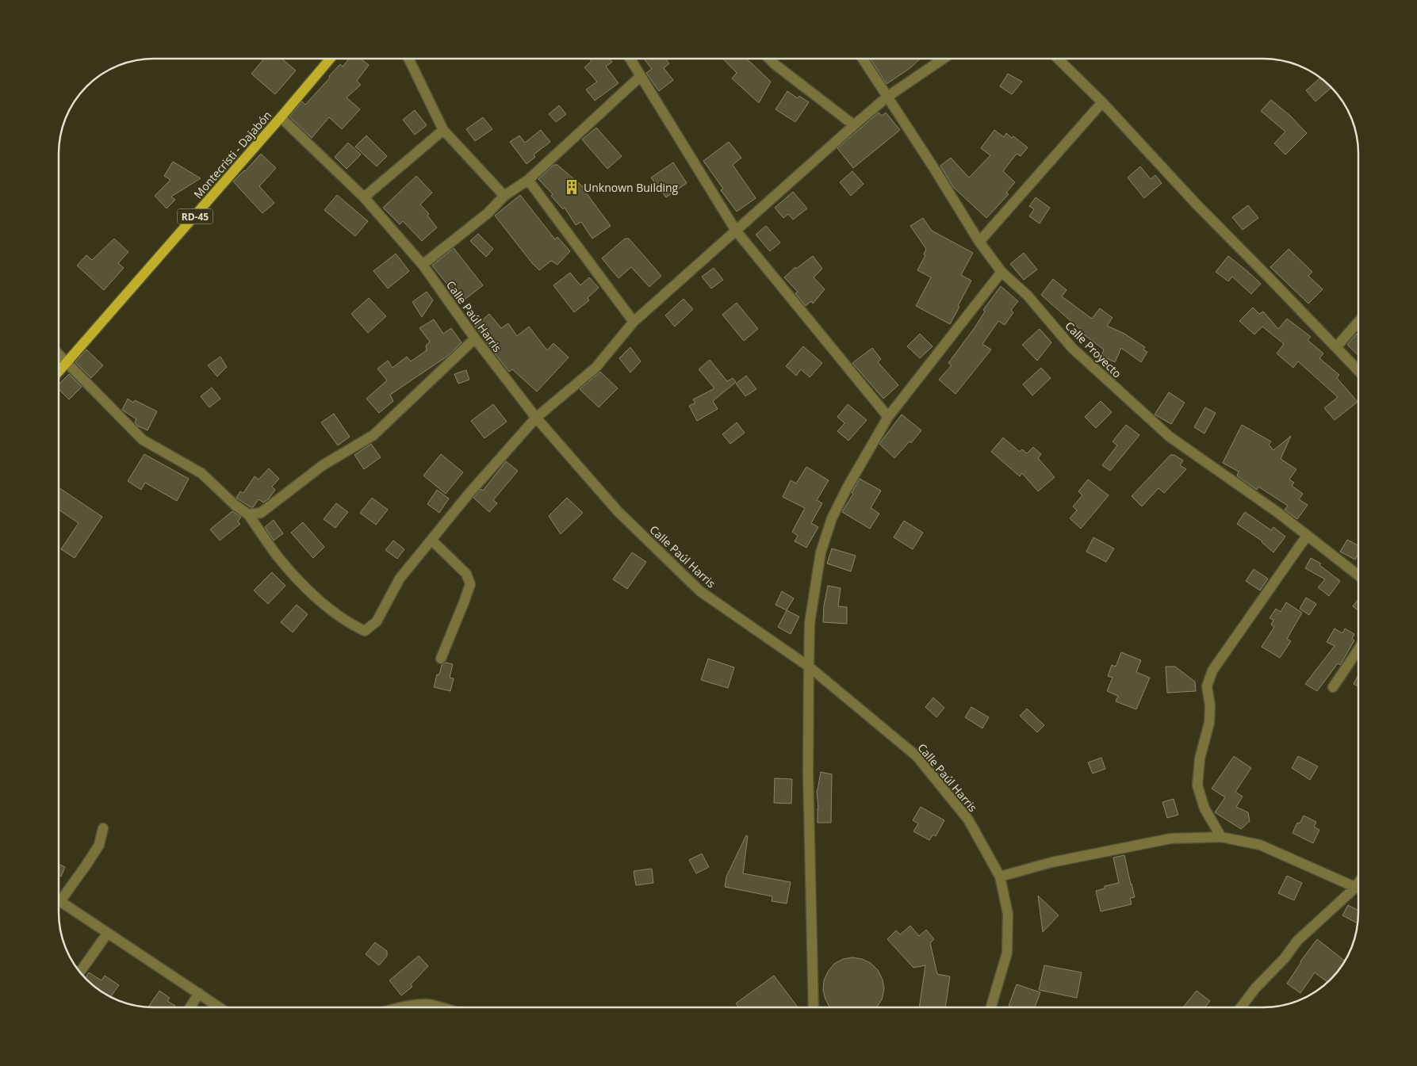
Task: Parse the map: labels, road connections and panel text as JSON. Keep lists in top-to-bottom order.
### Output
{
  "streets": {
    "main road": ["Montecristi - Dajabón", "RD-45"],
    "street": ["Calle Paúl Harris", "Calle Proyecto"]
  },
  "crossings": [
    ["Montecristi - Dajabón", "Calle Paúl Harris"]
  ],
  "places": {
    "building": ["Unknown Building"]
  }
}
